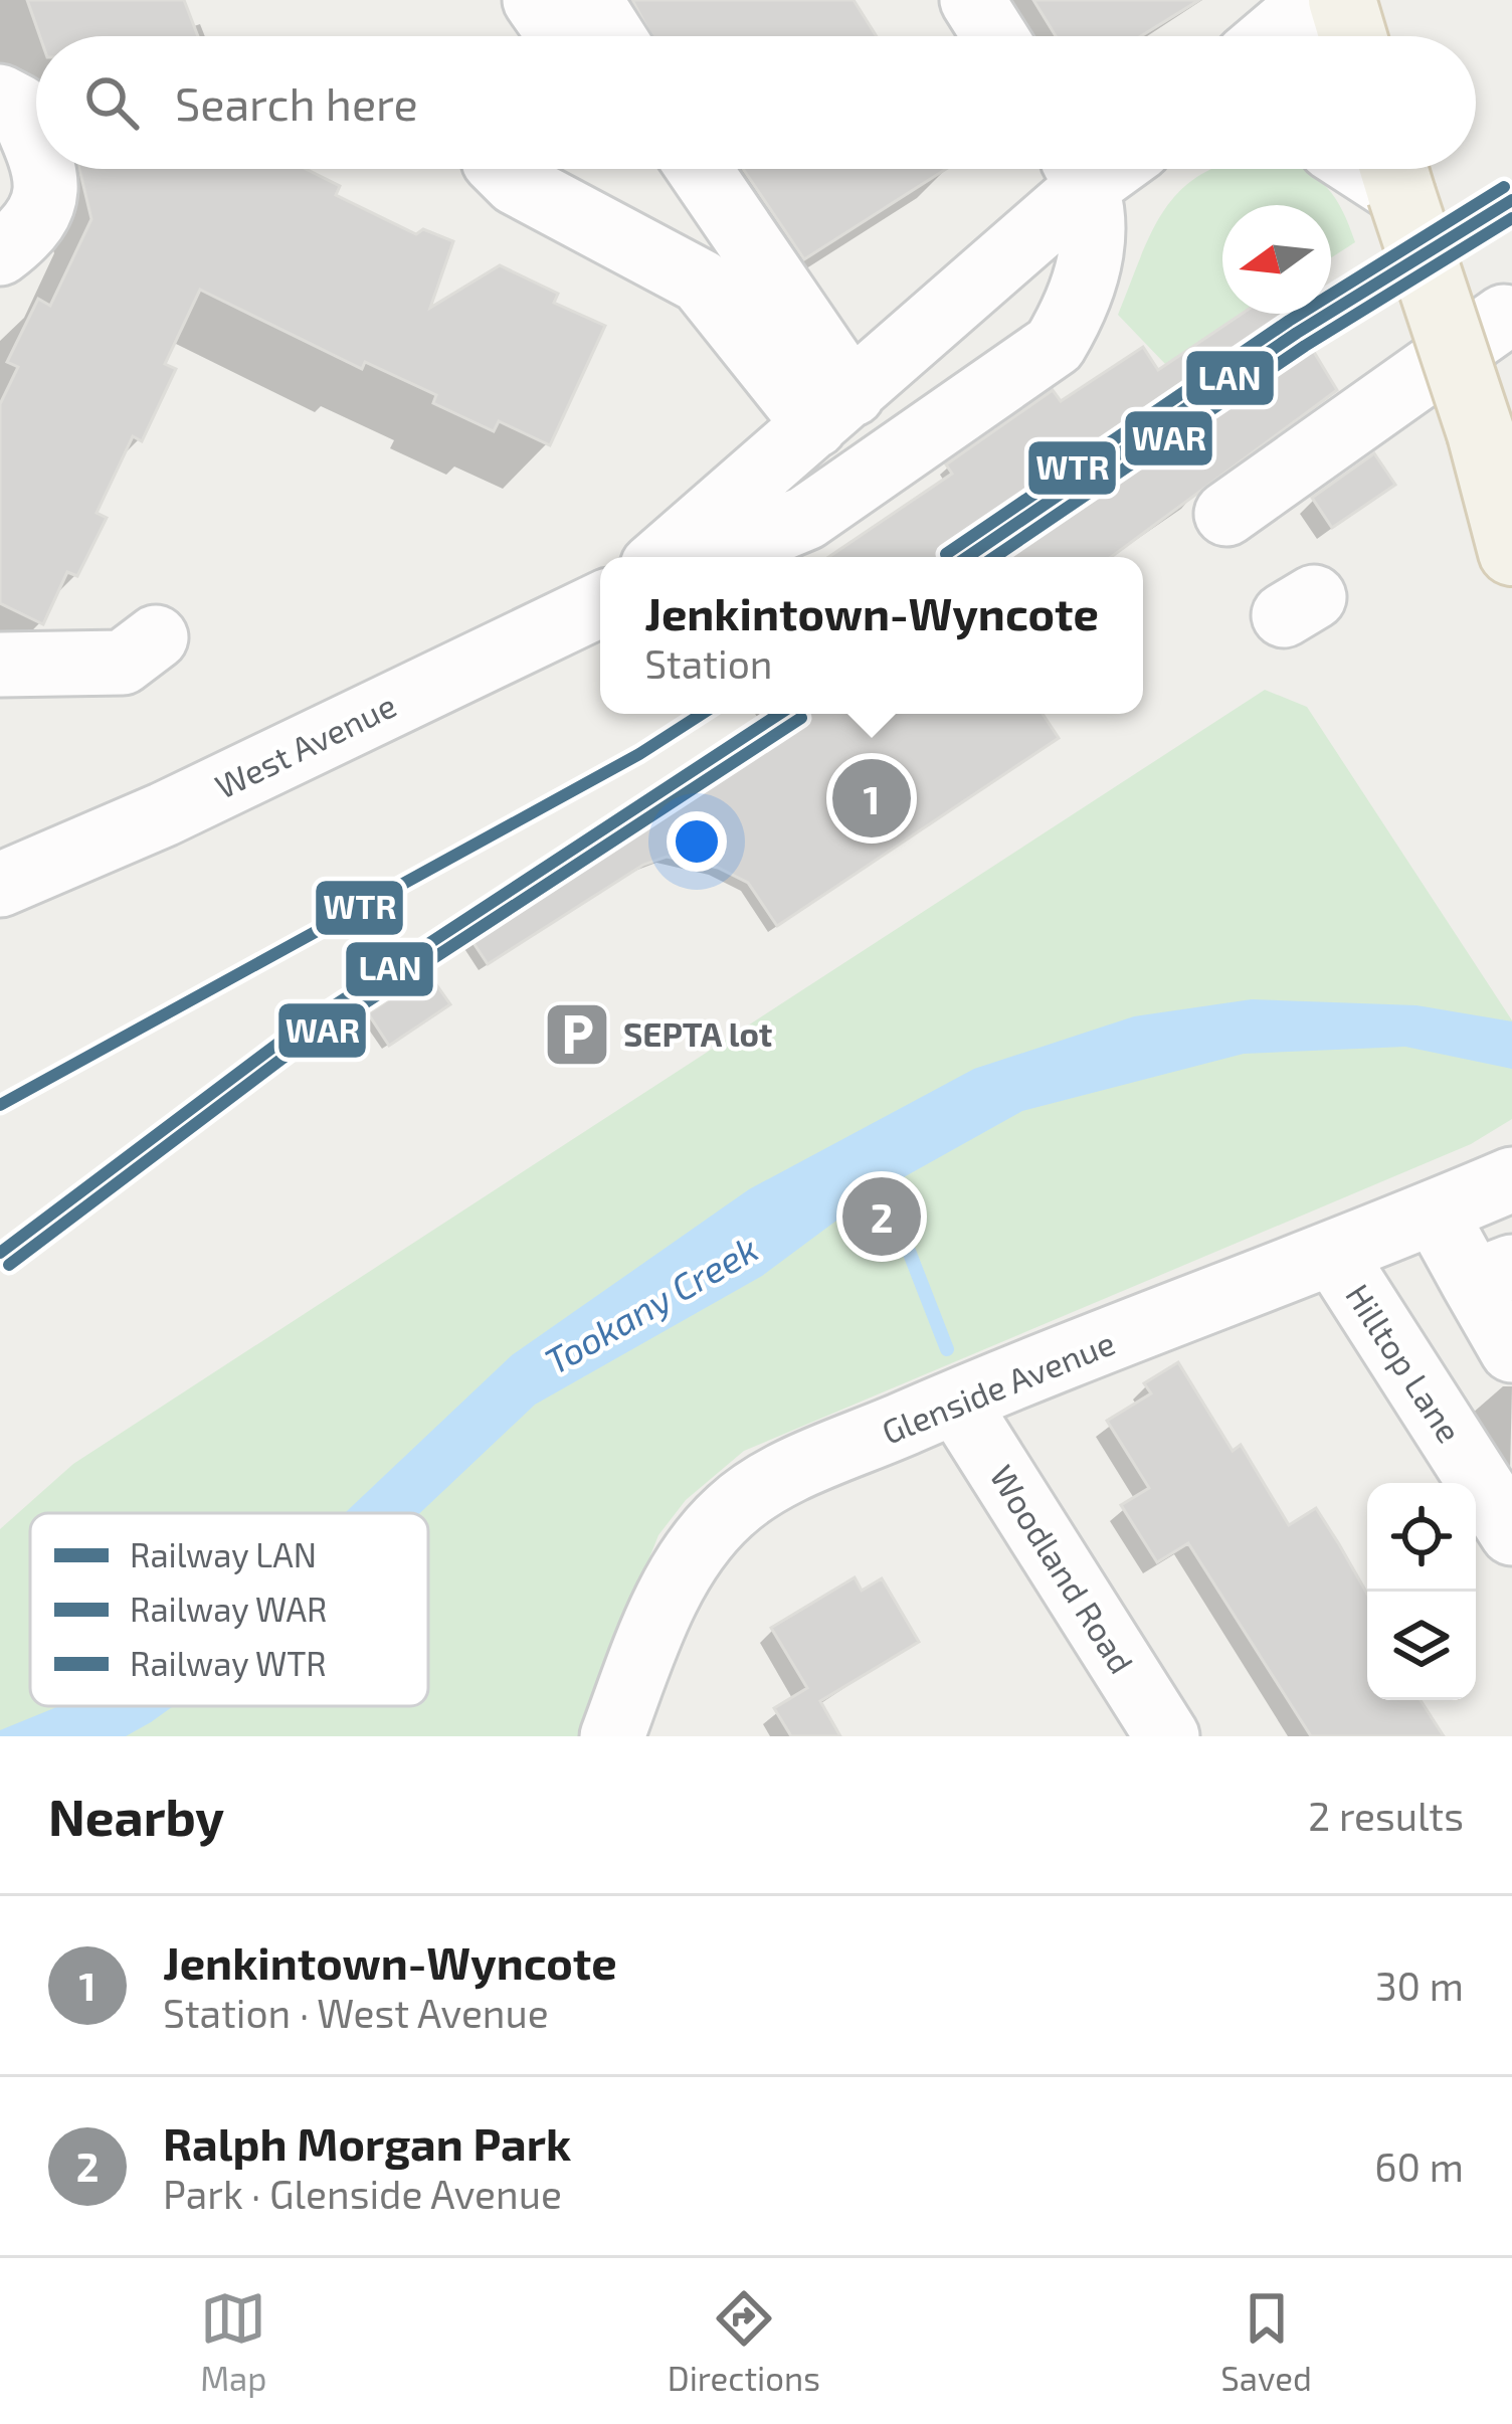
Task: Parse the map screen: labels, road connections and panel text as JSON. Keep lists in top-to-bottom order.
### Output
{
  "streets": {
    "street": [
      "West Avenue",
      "Hilltop Lane",
      "Glenside Avenue",
      "Woodland Road"
    ]
  },
  "crossings": [
    ["Hilltop Lane", "Glenside Avenue"],
    ["Glenside Avenue", "Woodland Road"]
  ],
  "water": ["Tookany Creek"],
  "places": {
    "parking": ["SEPTA lot"]
  },
  "lines": ["rail line WTR", "rail line LAN", "rail line WAR"],
  "legend": ["Railway LAN", "Railway WAR", "Railway WTR"],
  "north": "left",
  "page": {
    "search": "Search here",
    "popup": ["Jenkintown-Wyncote", "Station"],
    "pins": ["1", "2"],
    "heading": ["Nearby", "2 results"],
    "list": [
      {
        "mark": "1",
        "name": "Jenkintown-Wyncote",
        "note": "Station · West Avenue",
        "value": "30 m"
      },
      {
        "mark": "2",
        "name": "Ralph Morgan Park",
        "note": "Park · Glenside Avenue",
        "value": "60 m"
      }
    ],
    "nav": ["Map", "Directions", "Saved"]
  }
}
